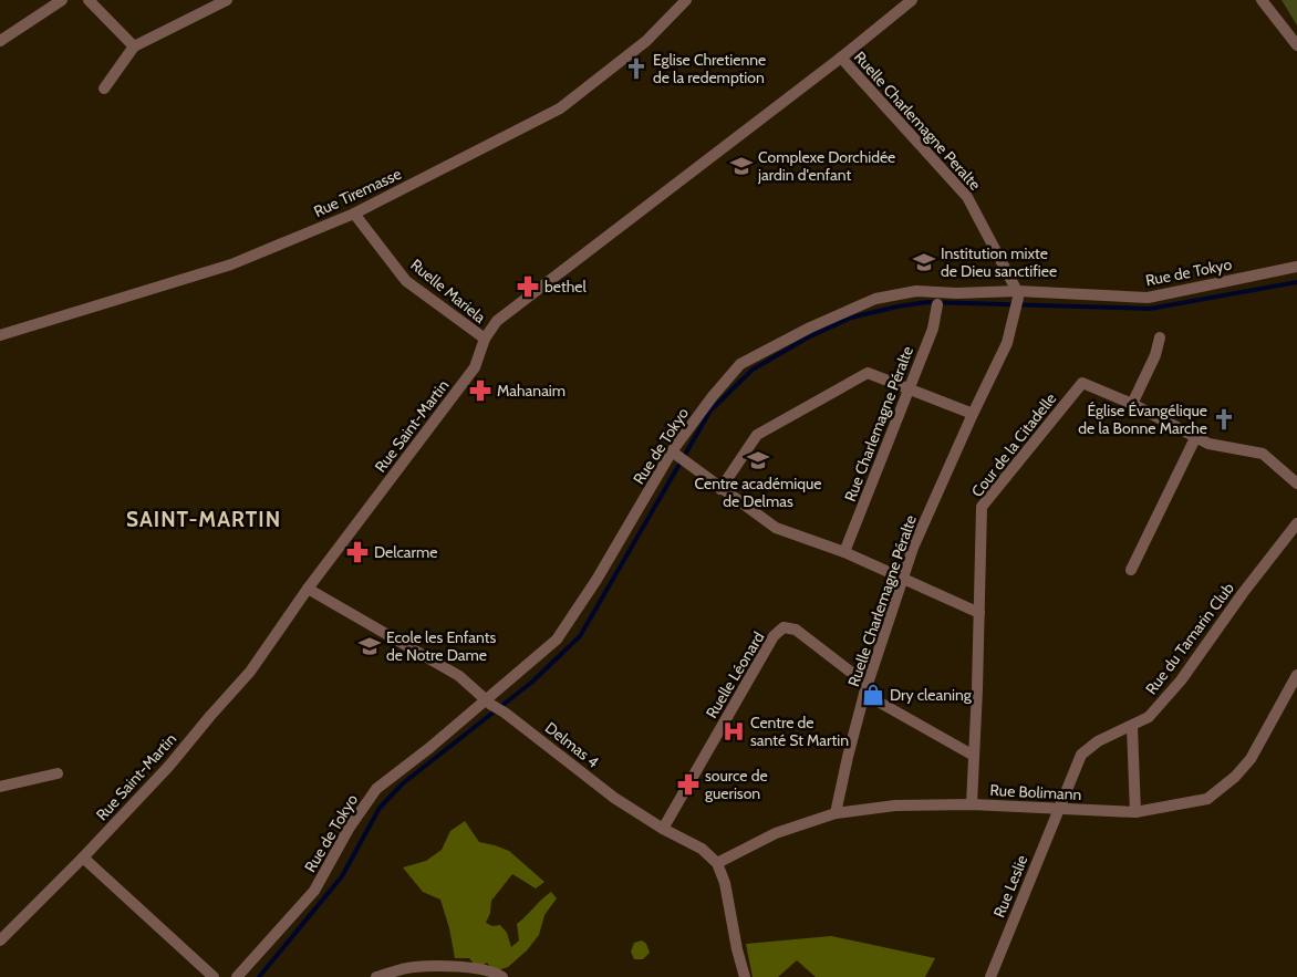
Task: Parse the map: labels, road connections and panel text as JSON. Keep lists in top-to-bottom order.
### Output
{
  "streets": {
    "street": [
      "Ruelle Charlemagne Peralte",
      "Rue Tiremasse",
      "Rue de Tokyo",
      "Ruelle Mariela",
      "Rue Charlemagne Péralte",
      "Rue Saint-Martin",
      "Cour de la Citadelle",
      "Ruelle Charlemagne Péralte",
      "Rue du Tamarin Club",
      "Ruelle Léonard",
      "Delmas 4",
      "Rue Bolimann",
      "Rue Leslie"
    ]
  },
  "crossings": [
    ["Ruelle Charlemagne Peralte", "Rue de Tokyo"],
    ["Ruelle Charlemagne Peralte", "Rue Saint-Martin"],
    ["Ruelle Charlemagne Peralte", "Ruelle Charlemagne Péralte"],
    ["Rue Tiremasse", "Ruelle Mariela"],
    ["Rue de Tokyo", "Ruelle Charlemagne Péralte"],
    ["Rue de Tokyo", "Delmas 4"],
    ["Ruelle Mariela", "Rue Saint-Martin"],
    ["Rue Saint-Martin", "Delmas 4"],
    ["Cour de la Citadelle", "Ruelle Léonard"],
    ["Cour de la Citadelle", "Rue Bolimann"],
    ["Ruelle Charlemagne Péralte", "Ruelle Léonard"],
    ["Ruelle Charlemagne Péralte", "Rue Bolimann"],
    ["Rue du Tamarin Club", "Rue Bolimann"],
    ["Rue du Tamarin Club", "Rue Leslie"],
    ["Ruelle Léonard", "Delmas 4"],
    ["Delmas 4", "Rue Bolimann"],
    ["Rue Bolimann", "Rue Leslie"]
  ],
  "districts": ["SAINT-MARTIN"],
  "places": {
    "church": ["Eglise Chretienne de la redemption", "Église Évangélique de la Bonne Marche"],
    "school or university": [
      "Complexe Dorchidée jardin d'enfant",
      "Institution mixte de Dieu sanctifiee",
      "Centre académique de Delmas",
      "Ecole les Enfants de Notre Dame"
    ],
    "pharmacy": [
      "bethel",
      "Mahanaim",
      "Delcarme",
      "source de guerison"
    ],
    "shop": ["Dry cleaning"],
    "hospital": ["Centre de santé St Martin"]
  }
}
